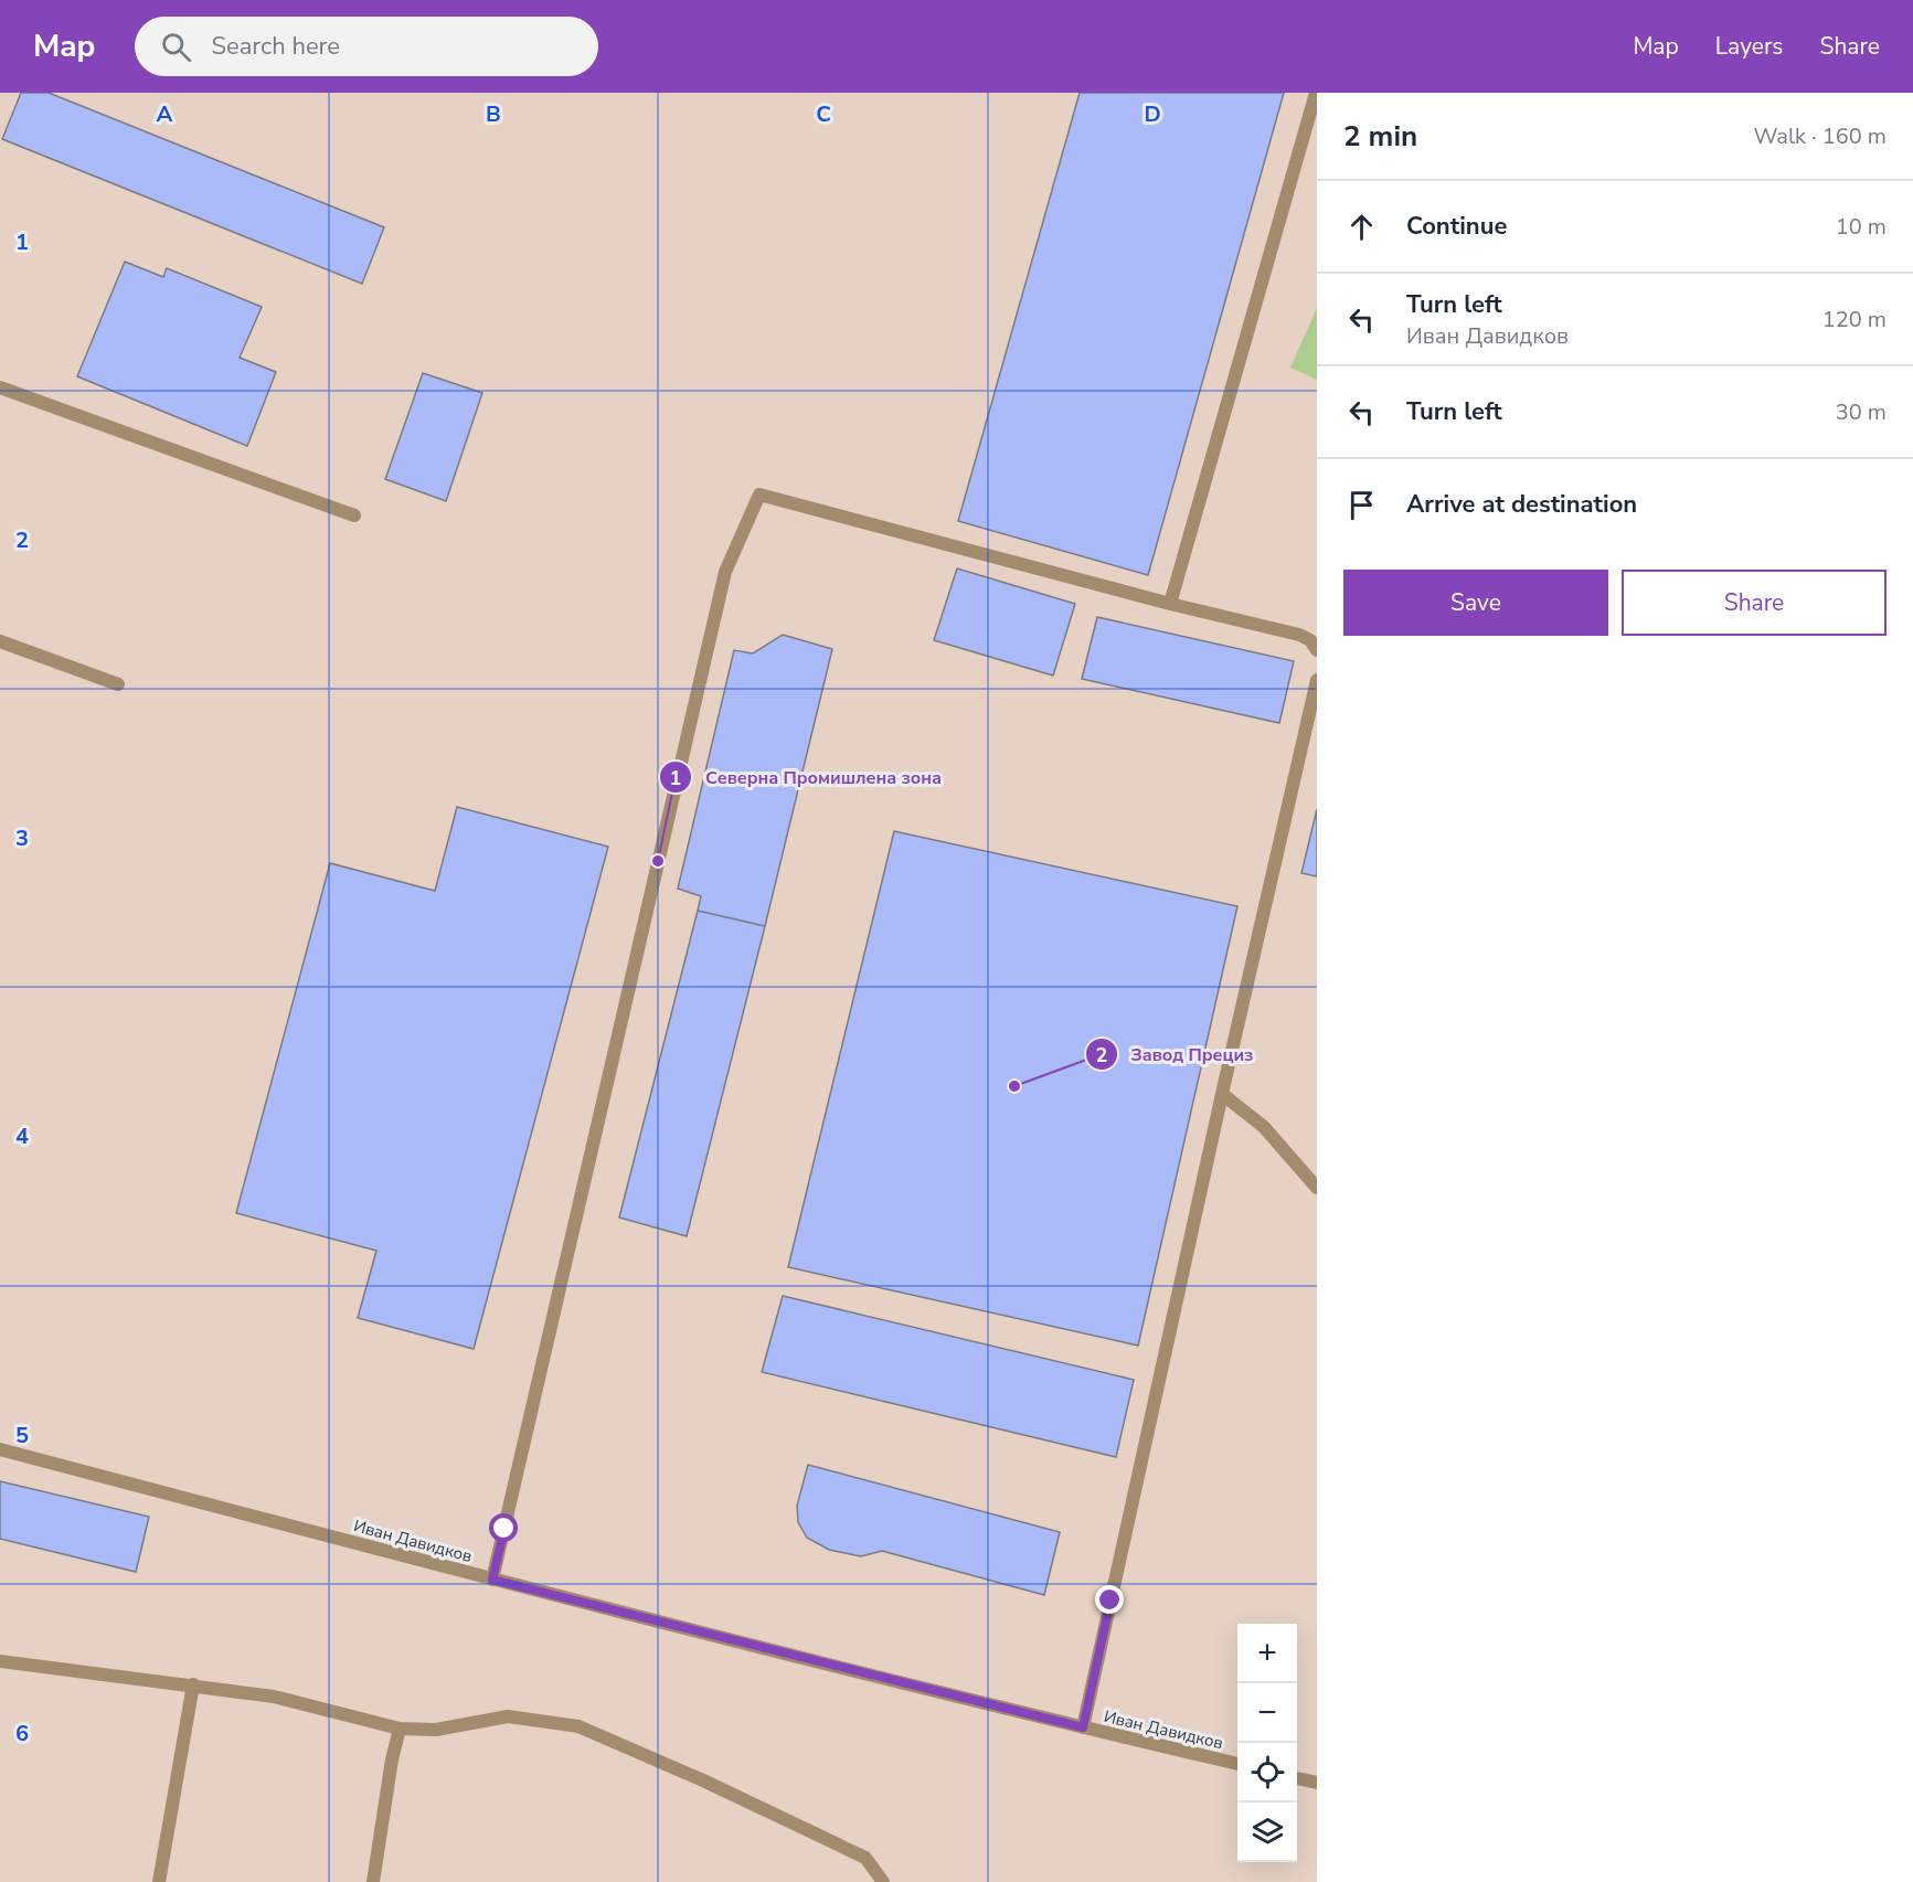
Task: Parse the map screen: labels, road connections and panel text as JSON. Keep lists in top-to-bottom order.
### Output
{
  "streets": {
    "street": ["Иван Давидков"]
  },
  "places": ["Северна Промишлена зона", "Завод Прециз"],
  "page": {
    "header": "Map",
    "search": "Search here",
    "nav": ["Map", "Layers", "Share"],
    "heading": ["2 min", "Walk · 160 m"],
    "list": [
      ["Continue", "10 m"],
      ["Turn left", "Иван Давидков", "120 m"],
      ["Turn left", "30 m"],
      "Arrive at destination"
    ],
    "buttons": ["Save", "Share"],
    "map_buttons": ["+", "−"]
  },
  "grid": {
    "columns": [
      "A",
      "B",
      "C",
      "D"
    ],
    "rows": [
      "1",
      "2",
      "3",
      "4",
      "5",
      "6"
    ]
  }
}
